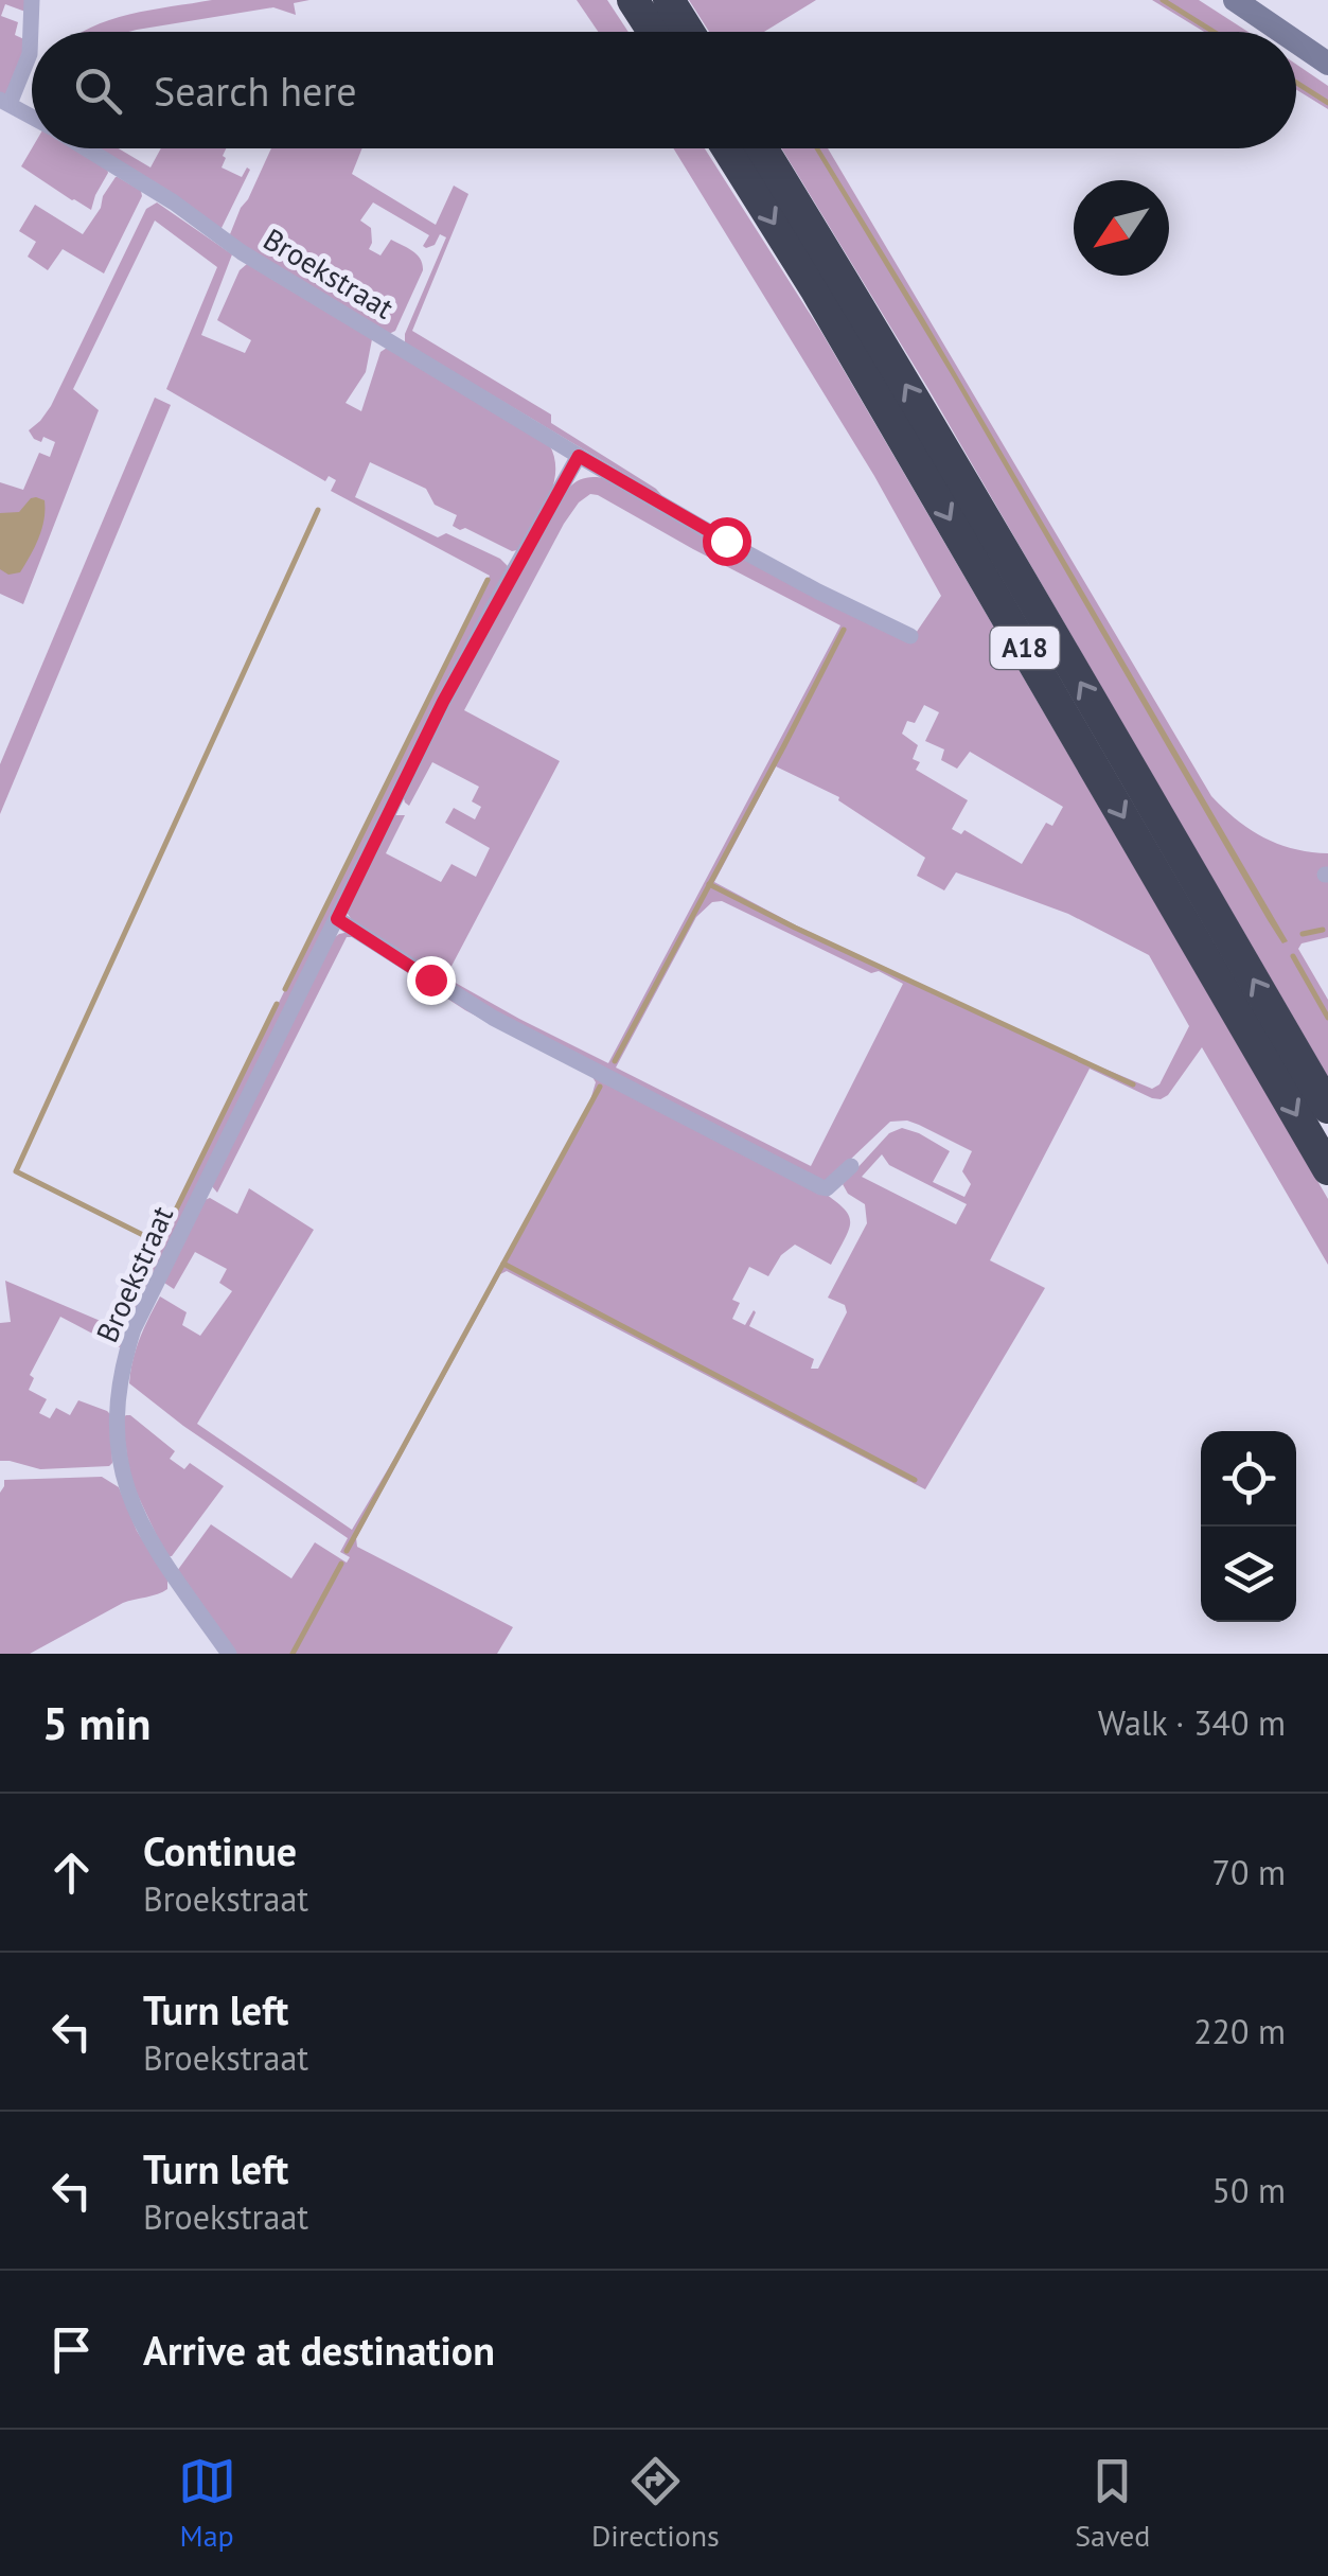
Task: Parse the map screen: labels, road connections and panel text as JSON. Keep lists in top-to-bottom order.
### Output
{
  "streets": {
    "highway": ["A18"],
    "street": ["Broekstraat"]
  },
  "north": "bottom left",
  "page": {
    "search": "Search here",
    "heading": ["5 min", "Walk · 340 m"],
    "list": [
      ["Continue", "Broekstraat", "70 m"],
      ["Turn left", "Broekstraat", "220 m"],
      ["Turn left", "Broekstraat", "50 m"],
      "Arrive at destination"
    ],
    "nav": ["Map", "Directions", "Saved"]
  }
}
